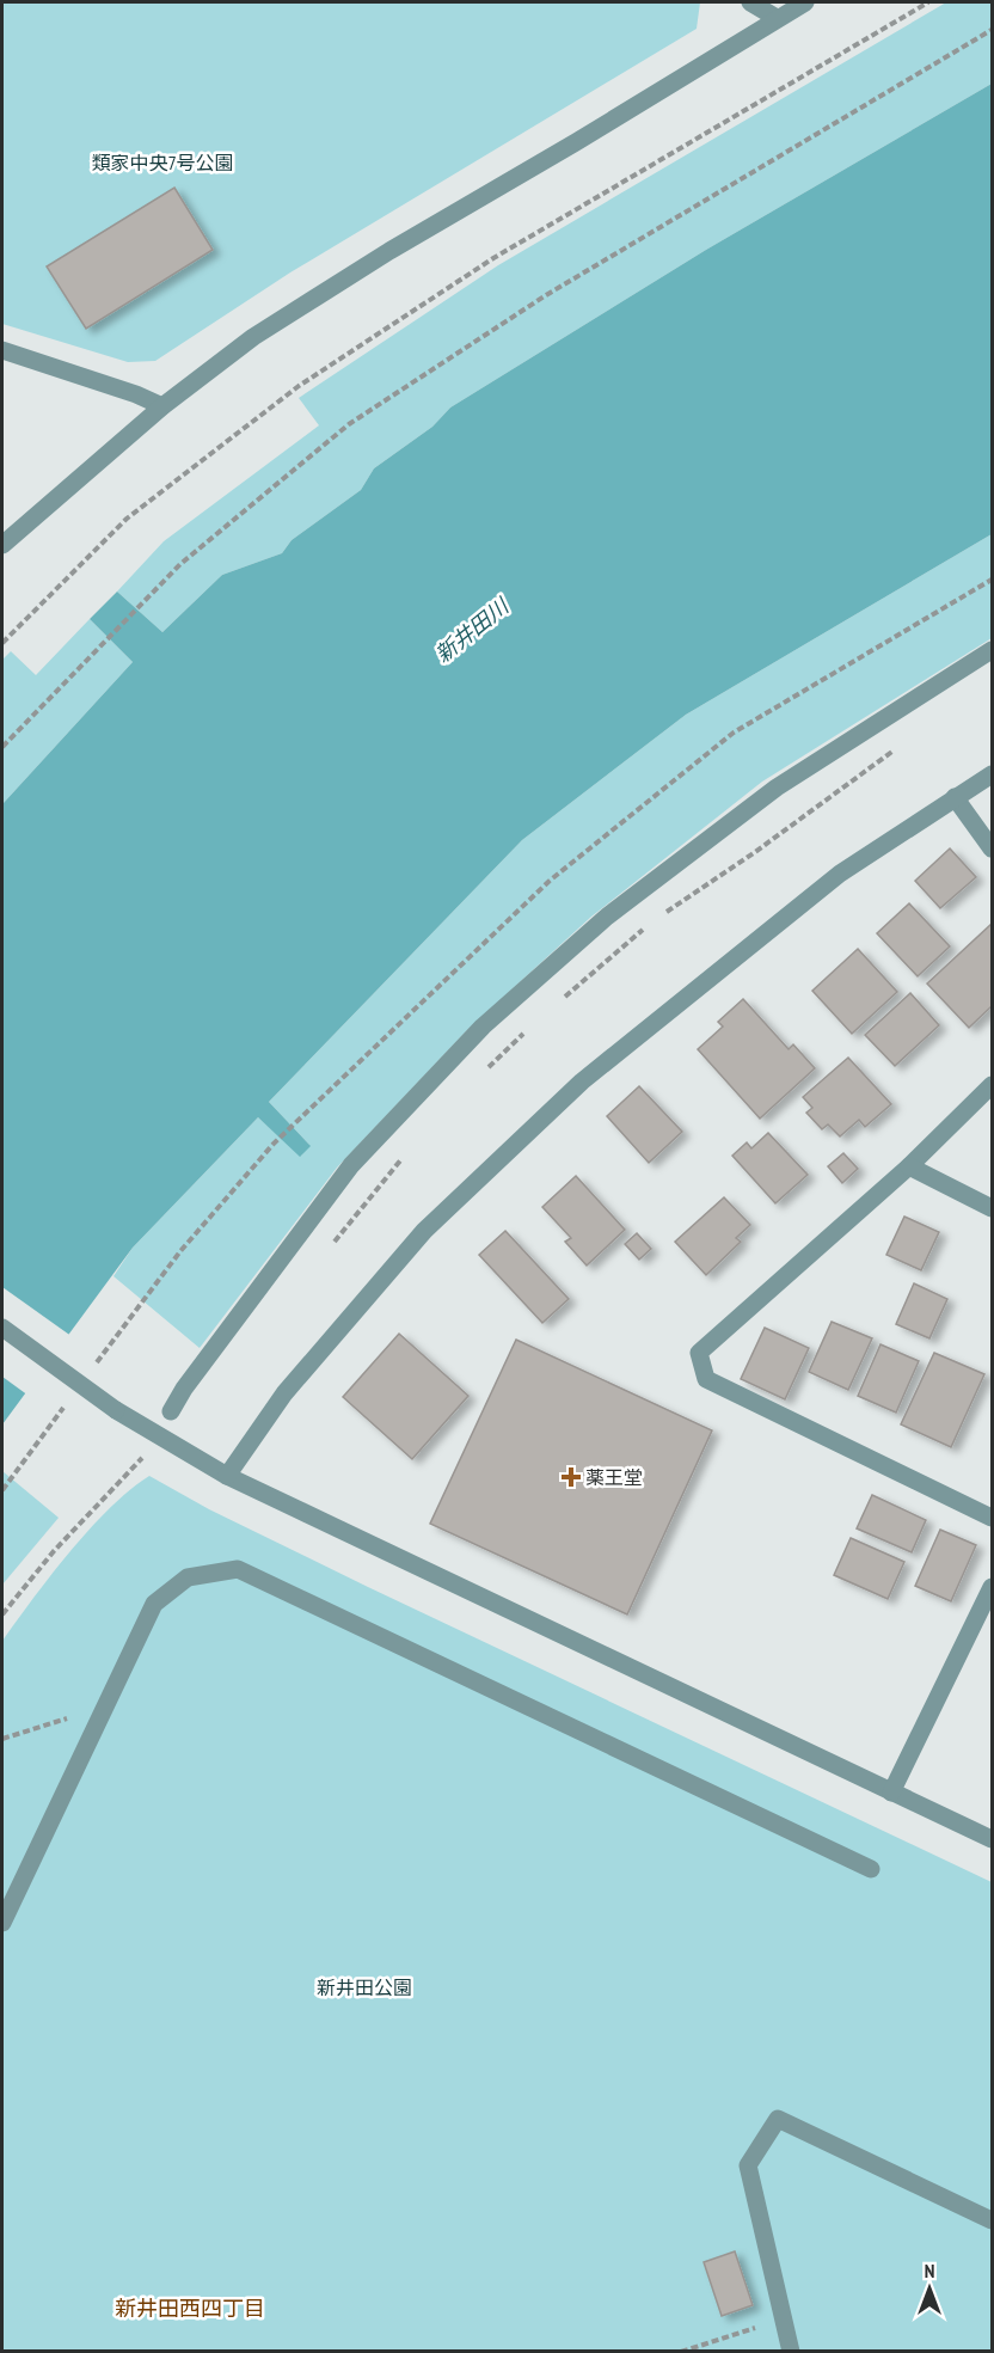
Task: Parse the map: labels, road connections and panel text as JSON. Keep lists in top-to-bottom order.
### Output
{
  "districts": ["新井田西四丁目"],
  "water": ["新井田川"],
  "parks": ["類家中央7号公園", "新井田公園"],
  "places": {
    "health": ["薬王堂"]
  },
  "north": "top"
}
